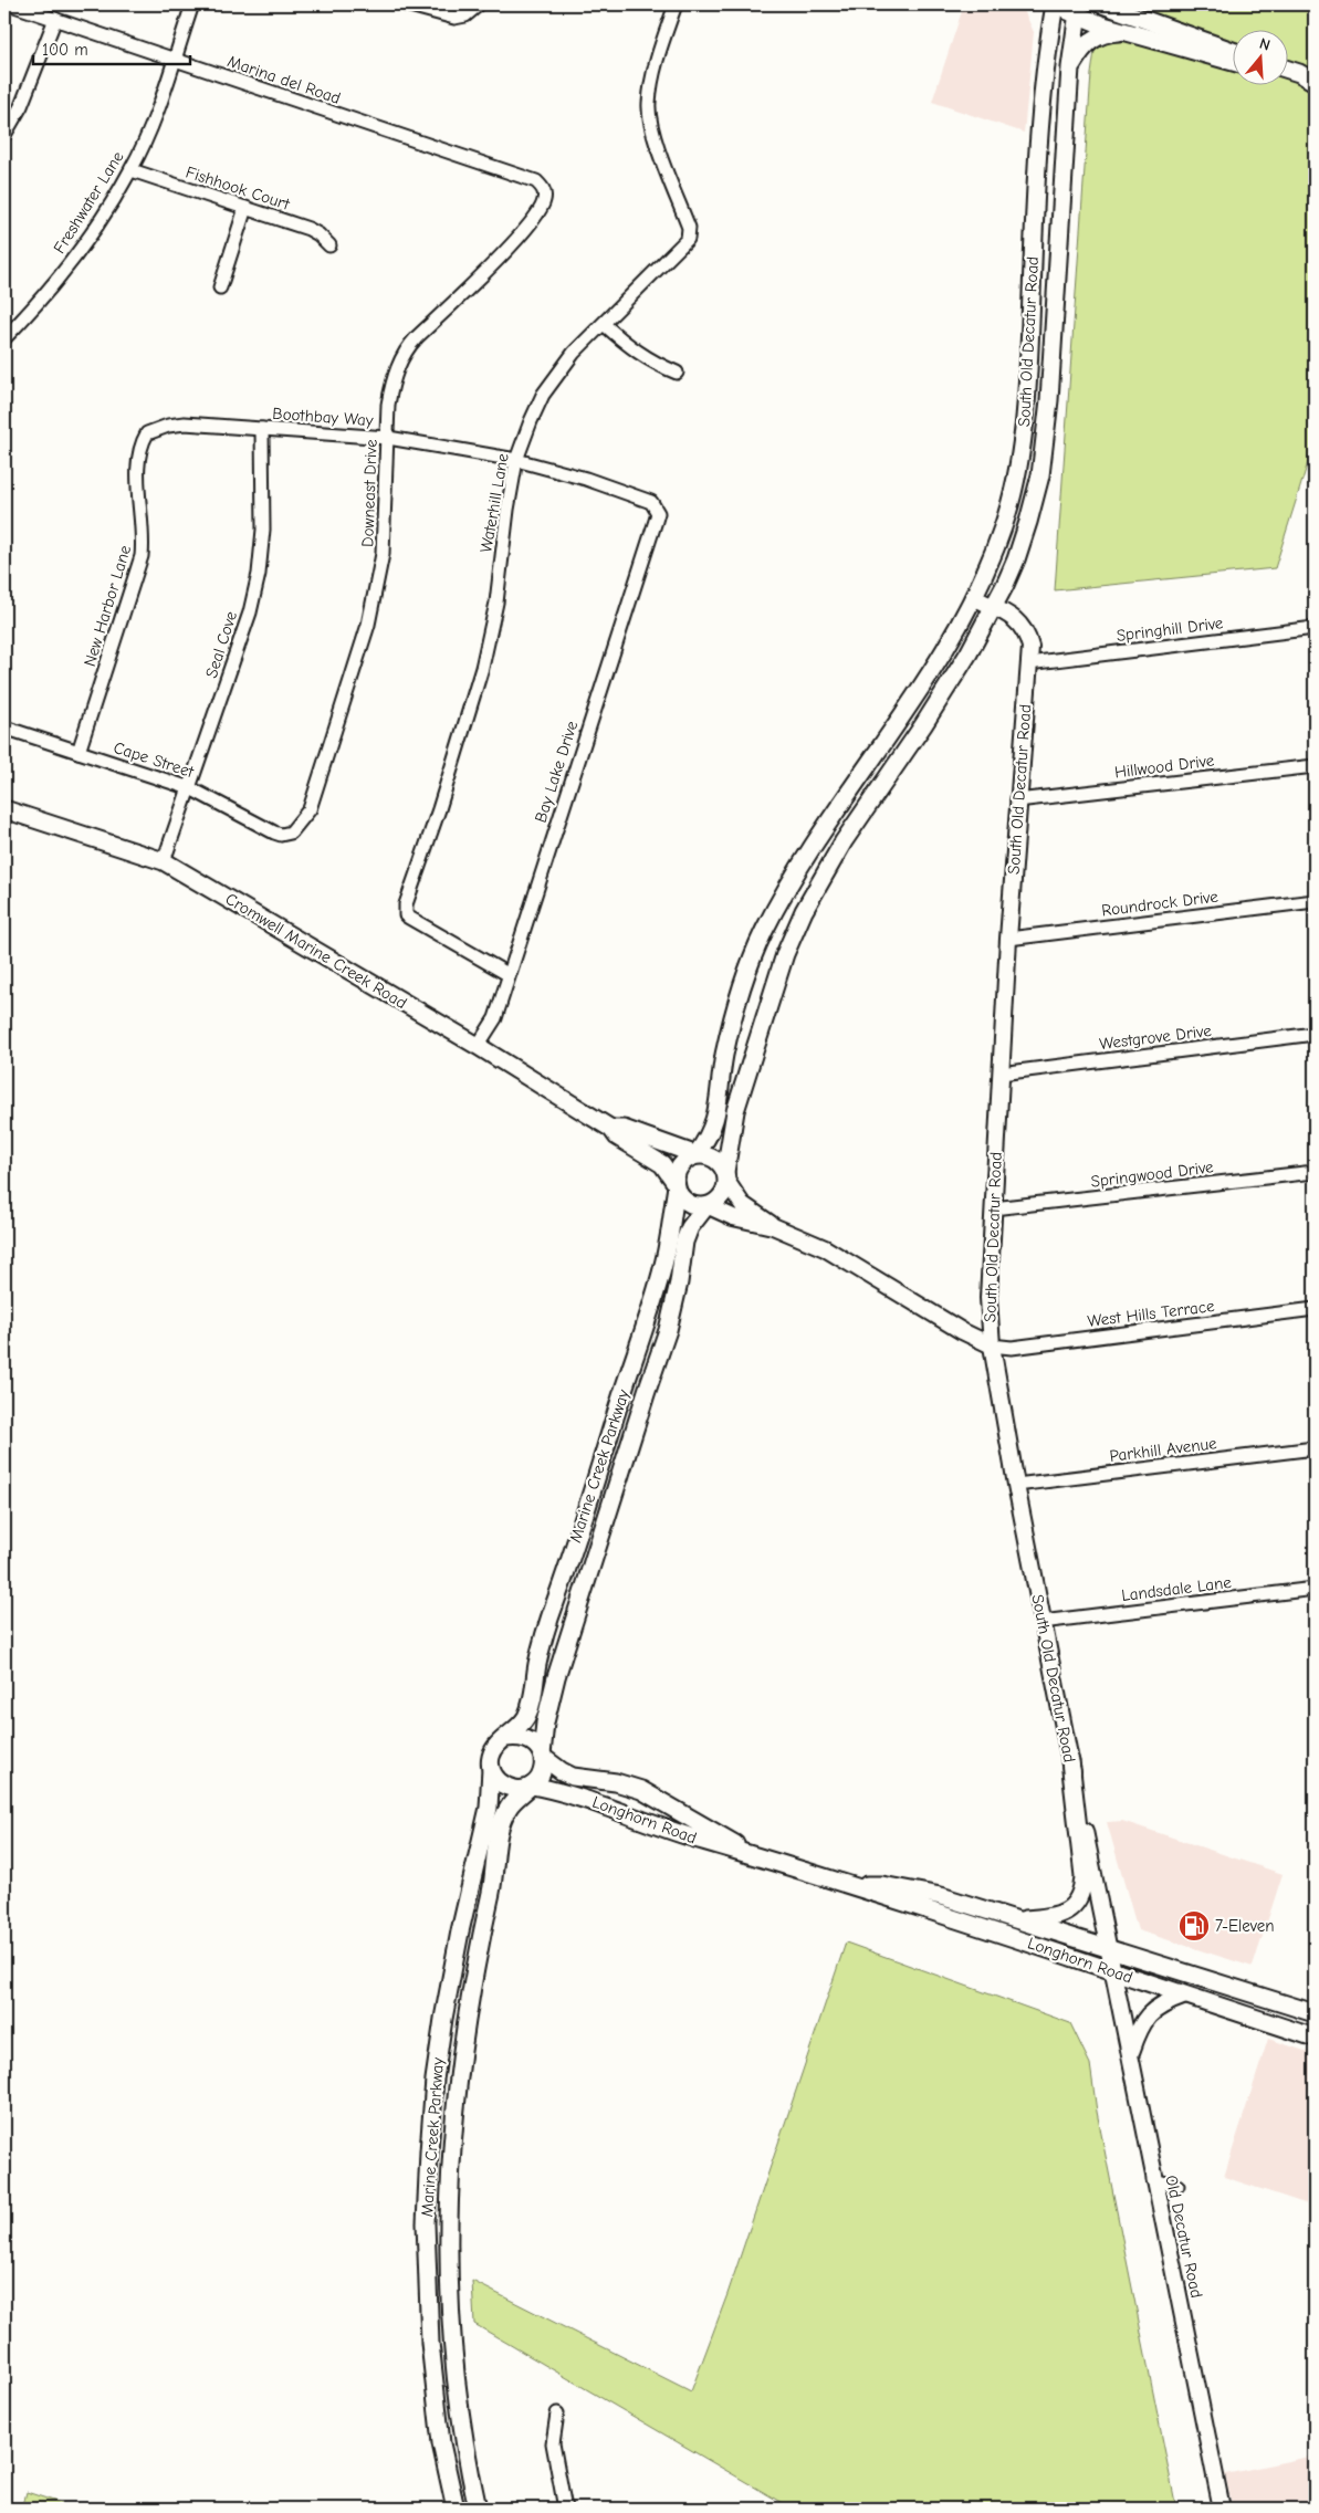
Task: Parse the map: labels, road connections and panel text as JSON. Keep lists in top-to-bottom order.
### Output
{
  "streets": {
    "main road": [
      "South Old Decatur Road",
      "Cromwell Marine Creek Road",
      "Marine Creek Parkway",
      "Longhorn Road"
    ],
    "street": [
      "Marina del Road",
      "Fishhook Court",
      "Freshwater Lane",
      "Boothbay Way",
      "Downeast Drive",
      "Waterhill Lane",
      "New Harbor Lane",
      "Springhill Drive",
      "Seal Cove",
      "Cape Street",
      "Hillwood Drive",
      "Bay Lake Drive",
      "Roundrock Drive",
      "Westgrove Drive",
      "Springwood Drive",
      "West Hills Terrace",
      "Parkhill Avenue",
      "Landsdale Lane",
      "Old Decatur Road"
    ]
  },
  "crossings": [
    ["Marina del Road", "Freshwater Lane"],
    ["Marina del Road", "Downeast Drive"],
    ["Fishhook Court", "Freshwater Lane"],
    ["South Old Decatur Road", "Springhill Drive"],
    ["South Old Decatur Road", "Hillwood Drive"],
    ["South Old Decatur Road", "Roundrock Drive"],
    ["South Old Decatur Road", "Cromwell Marine Creek Road"],
    ["South Old Decatur Road", "Westgrove Drive"],
    ["South Old Decatur Road", "Springwood Drive"],
    ["South Old Decatur Road", "West Hills Terrace"],
    ["South Old Decatur Road", "Parkhill Avenue"],
    ["South Old Decatur Road", "Marine Creek Parkway"],
    ["South Old Decatur Road", "Landsdale Lane"],
    ["South Old Decatur Road", "Longhorn Road"],
    ["South Old Decatur Road", "Old Decatur Road"],
    ["Boothbay Way", "Downeast Drive"],
    ["Boothbay Way", "Waterhill Lane"],
    ["Boothbay Way", "New Harbor Lane"],
    ["Boothbay Way", "Seal Cove"],
    ["Boothbay Way", "Bay Lake Drive"],
    ["Downeast Drive", "Cape Street"],
    ["Waterhill Lane", "Bay Lake Drive"],
    ["New Harbor Lane", "Cape Street"],
    ["Seal Cove", "Cape Street"],
    ["Seal Cove", "Cromwell Marine Creek Road"],
    ["Bay Lake Drive", "Cromwell Marine Creek Road"],
    ["Cromwell Marine Creek Road", "Marine Creek Parkway"],
    ["Marine Creek Parkway", "Longhorn Road"],
    ["Longhorn Road", "Old Decatur Road"]
  ],
  "places": {
    "fuel station": ["7-Eleven"]
  },
  "scale_bar": "100 m",
  "north": "top"
}
